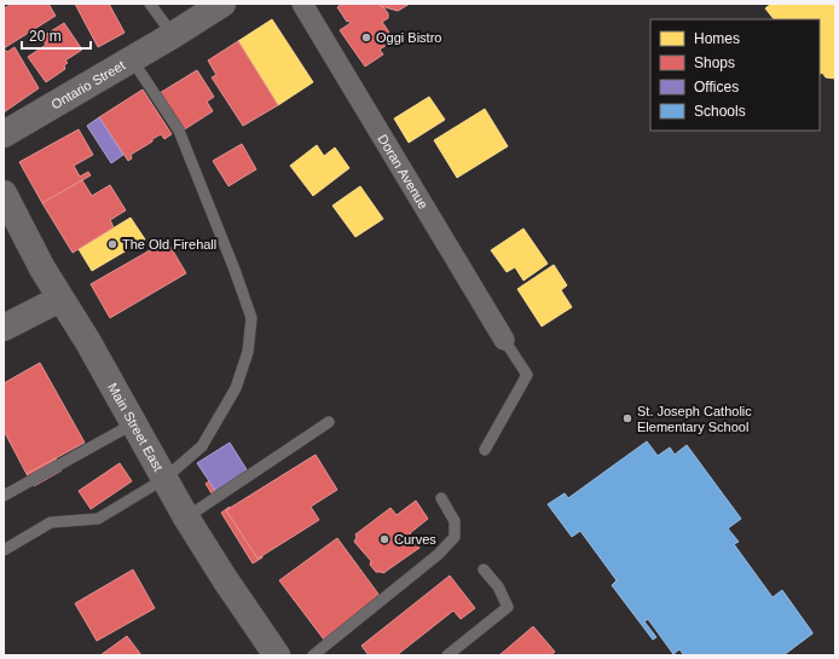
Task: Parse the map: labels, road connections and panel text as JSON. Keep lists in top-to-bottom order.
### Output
{
  "streets": {
    "main road": ["Ontario Street", "Main Street East"],
    "street": ["Doran Avenue"]
  },
  "places": [
    "Oggi Bistro",
    "The Old Firehall",
    "St. Joseph Catholic Elementary School",
    "Curves"
  ],
  "legend": [
    "Homes",
    "Shops",
    "Offices",
    "Schools"
  ],
  "scale_bar": "20 m"
}
